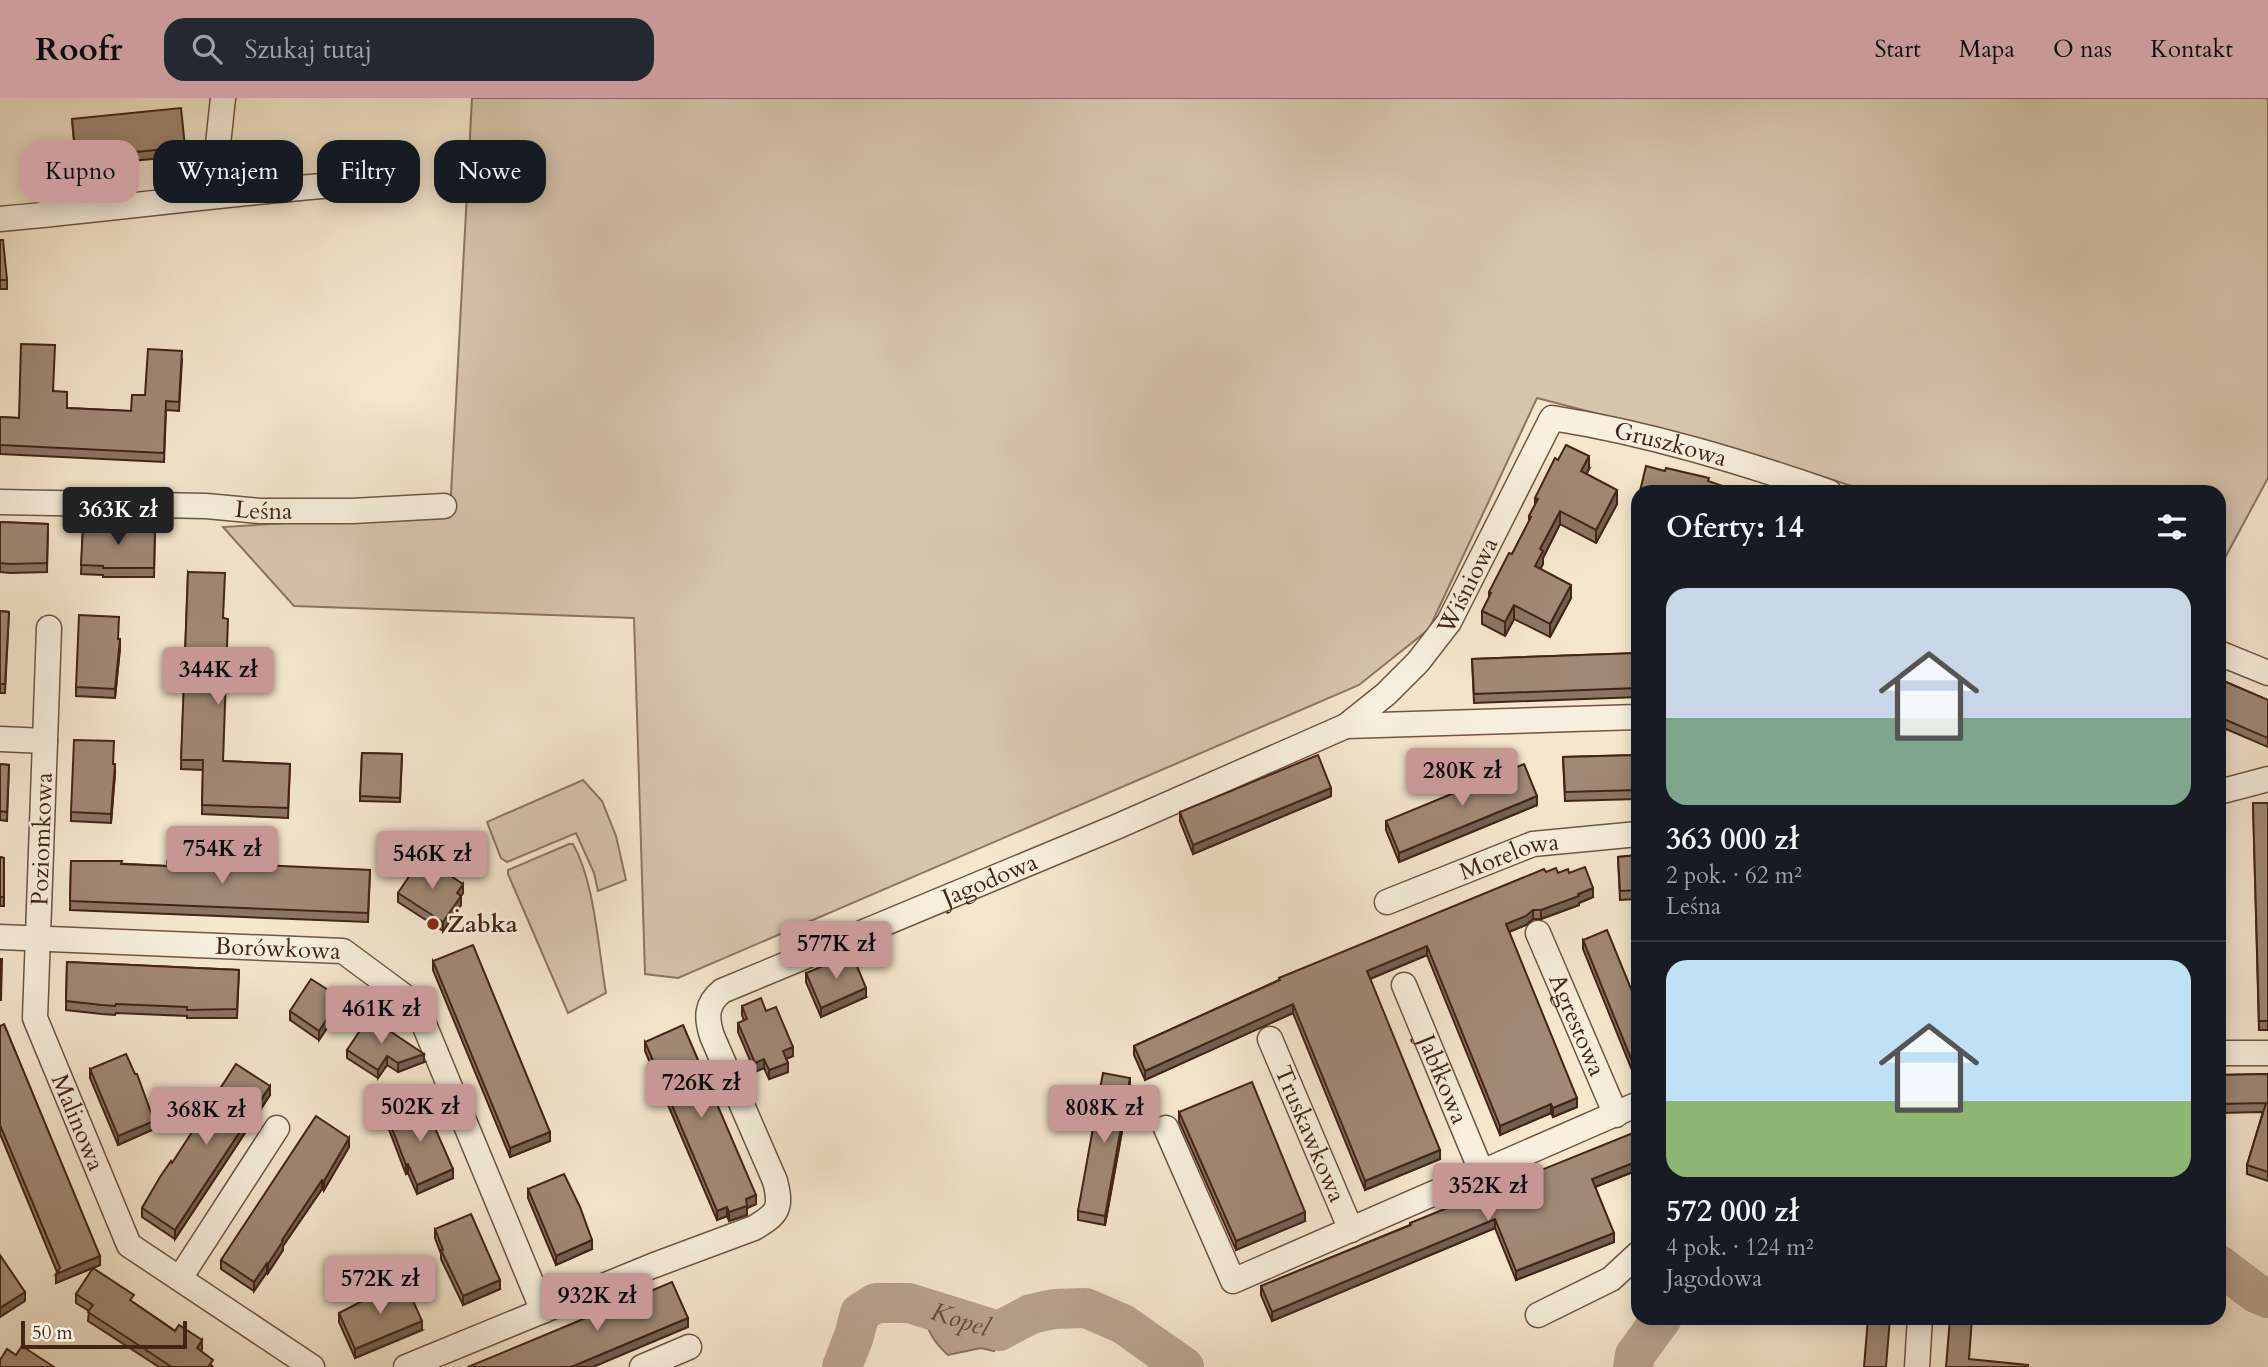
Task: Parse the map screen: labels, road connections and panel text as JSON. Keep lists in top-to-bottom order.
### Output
{
  "streets": {
    "street": [
      "Gruszkowa",
      "Leśna",
      "Wiśniowa",
      "Poziomkowa",
      "Morelowa",
      "Jagodowa",
      "Borówkowa",
      "Agrestowa",
      "Jabłkowa",
      "Malinowa",
      "Truskawkowa"
    ]
  },
  "crossings": [
    ["Gruszkowa", "Wiśniowa"],
    ["Wiśniowa", "Jagodowa"],
    ["Poziomkowa", "Borówkowa"],
    ["Poziomkowa", "Malinowa"],
    ["Jagodowa", "Borówkowa"],
    ["Borówkowa", "Malinowa"]
  ],
  "water": ["Kopel"],
  "places": ["Żabka"],
  "scale_bar": "50 m",
  "page": {
    "header": "Roofr",
    "search": "Szukaj tutaj",
    "nav": [
      "Start",
      "Mapa",
      "O nas",
      "Kontakt"
    ],
    "chip": [
      "Kupno",
      "Wynajem",
      "Filtry",
      "Nowe"
    ],
    "heading": "Oferty: 14",
    "price": [
      "363K zł",
      "344K zł",
      "280K zł",
      "754K zł",
      "546K zł",
      "577K zł",
      "461K zł",
      "726K zł",
      "502K zł",
      "808K zł",
      "368K zł",
      "352K zł",
      "572K zł",
      "932K zł"
    ],
    "list": [
      {
        "name": "363 000 zł",
        "note": "2 pok. · 62 m² · Leśna"
      },
      {
        "name": "572 000 zł",
        "note": "4 pok. · 124 m² · Jagodowa"
      }
    ],
    "scale": "50 m"
  }
}
